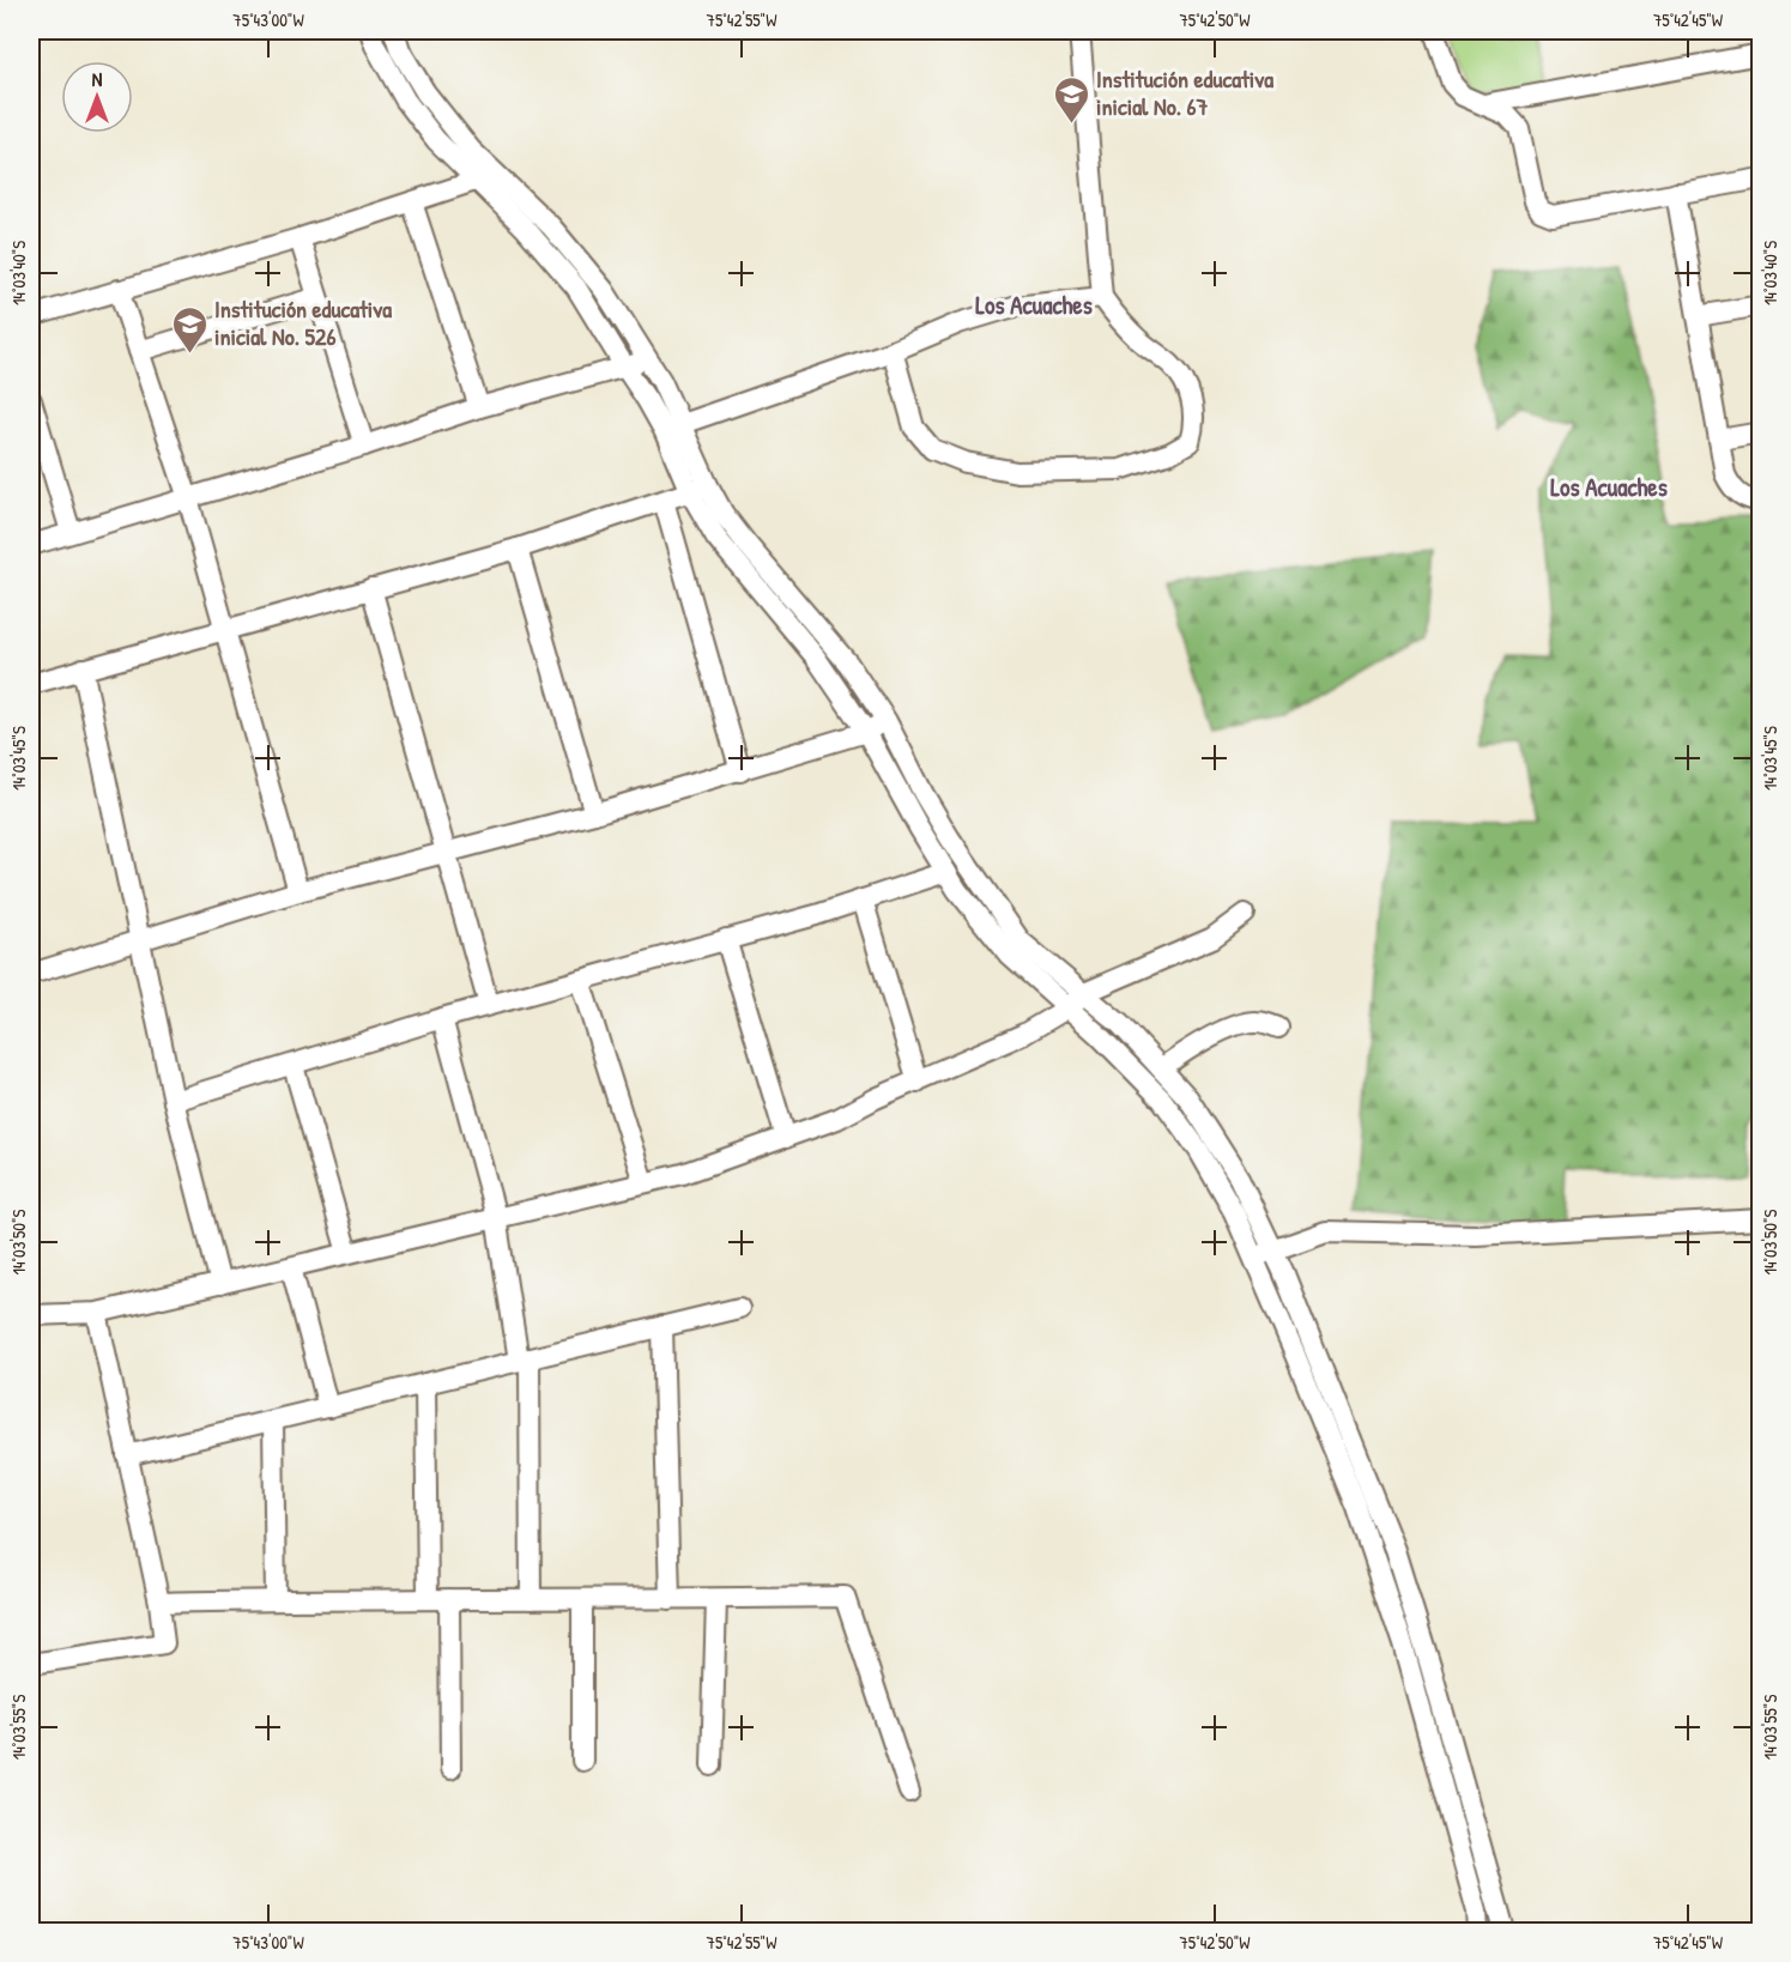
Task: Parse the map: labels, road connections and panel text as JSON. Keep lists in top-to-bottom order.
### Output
{
  "districts": ["Los Acuaches", "Los Acuaches"],
  "places": {
    "school or university": ["Institución educativa inicial No. 67", "Institución educativa inicial No. 526"]
  },
  "north": "top",
  "coordinates": [
    "75°43'00\"W",
    "75°42'55\"W",
    "75°42'50\"W",
    "75°42'45\"W",
    "14°03'40\"S",
    "14°03'45\"S",
    "14°03'50\"S",
    "14°03'55\"S"
  ]
}
